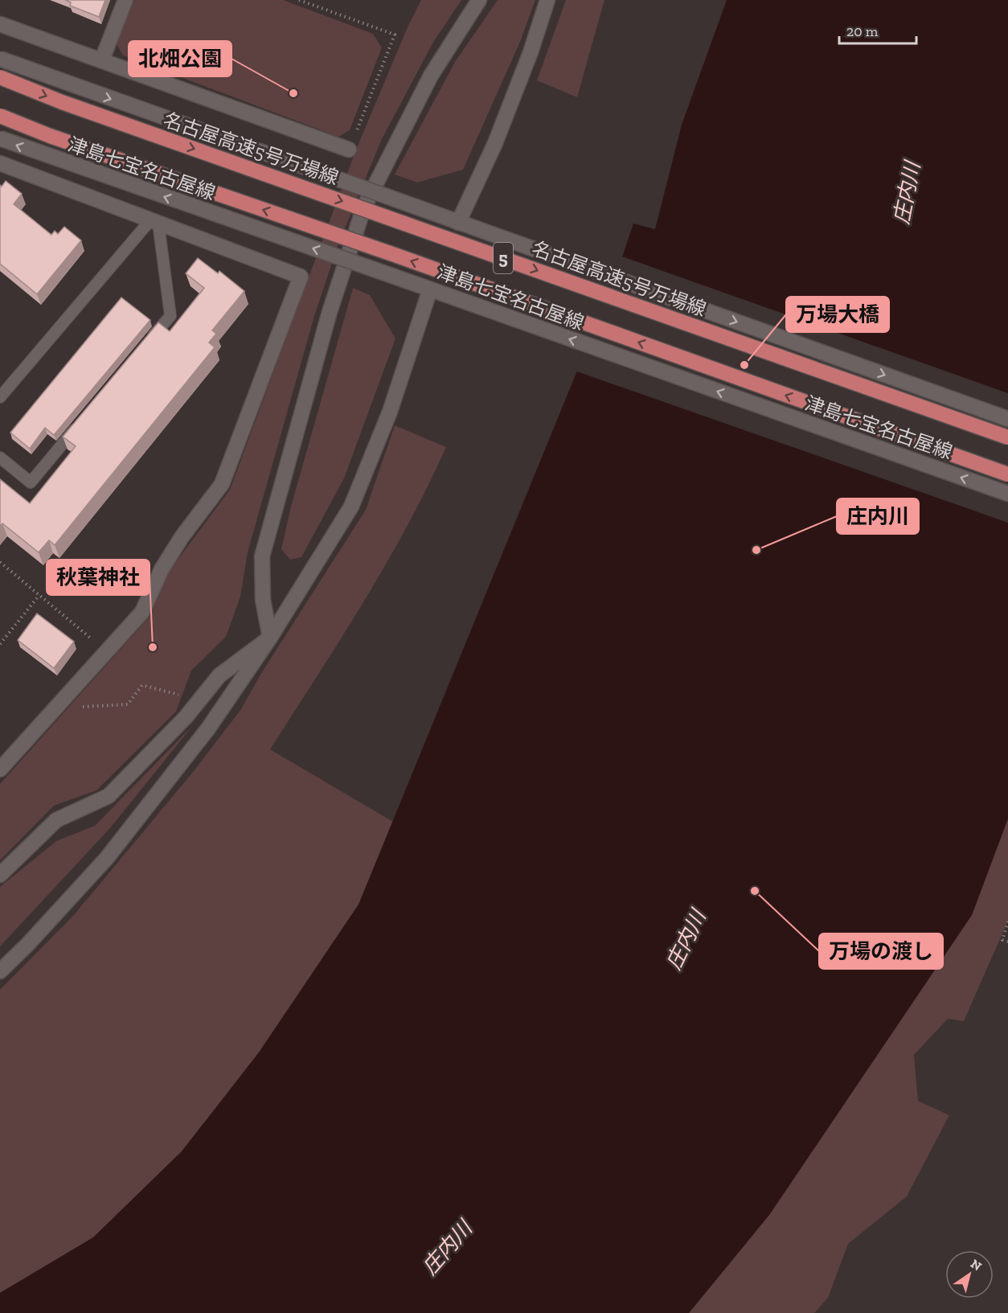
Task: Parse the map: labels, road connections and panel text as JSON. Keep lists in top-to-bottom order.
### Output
{
  "streets": {
    "highway": ["名古屋高速5号万場線", "5"],
    "street": ["津島七宝名古屋線"]
  },
  "water": ["庄内川"],
  "places": [
    "北畑公園",
    "万場大橋",
    "庄内川",
    "秋葉神社",
    "万場の渡し"
  ],
  "scale_bar": "20 m",
  "north": "top right"
}
